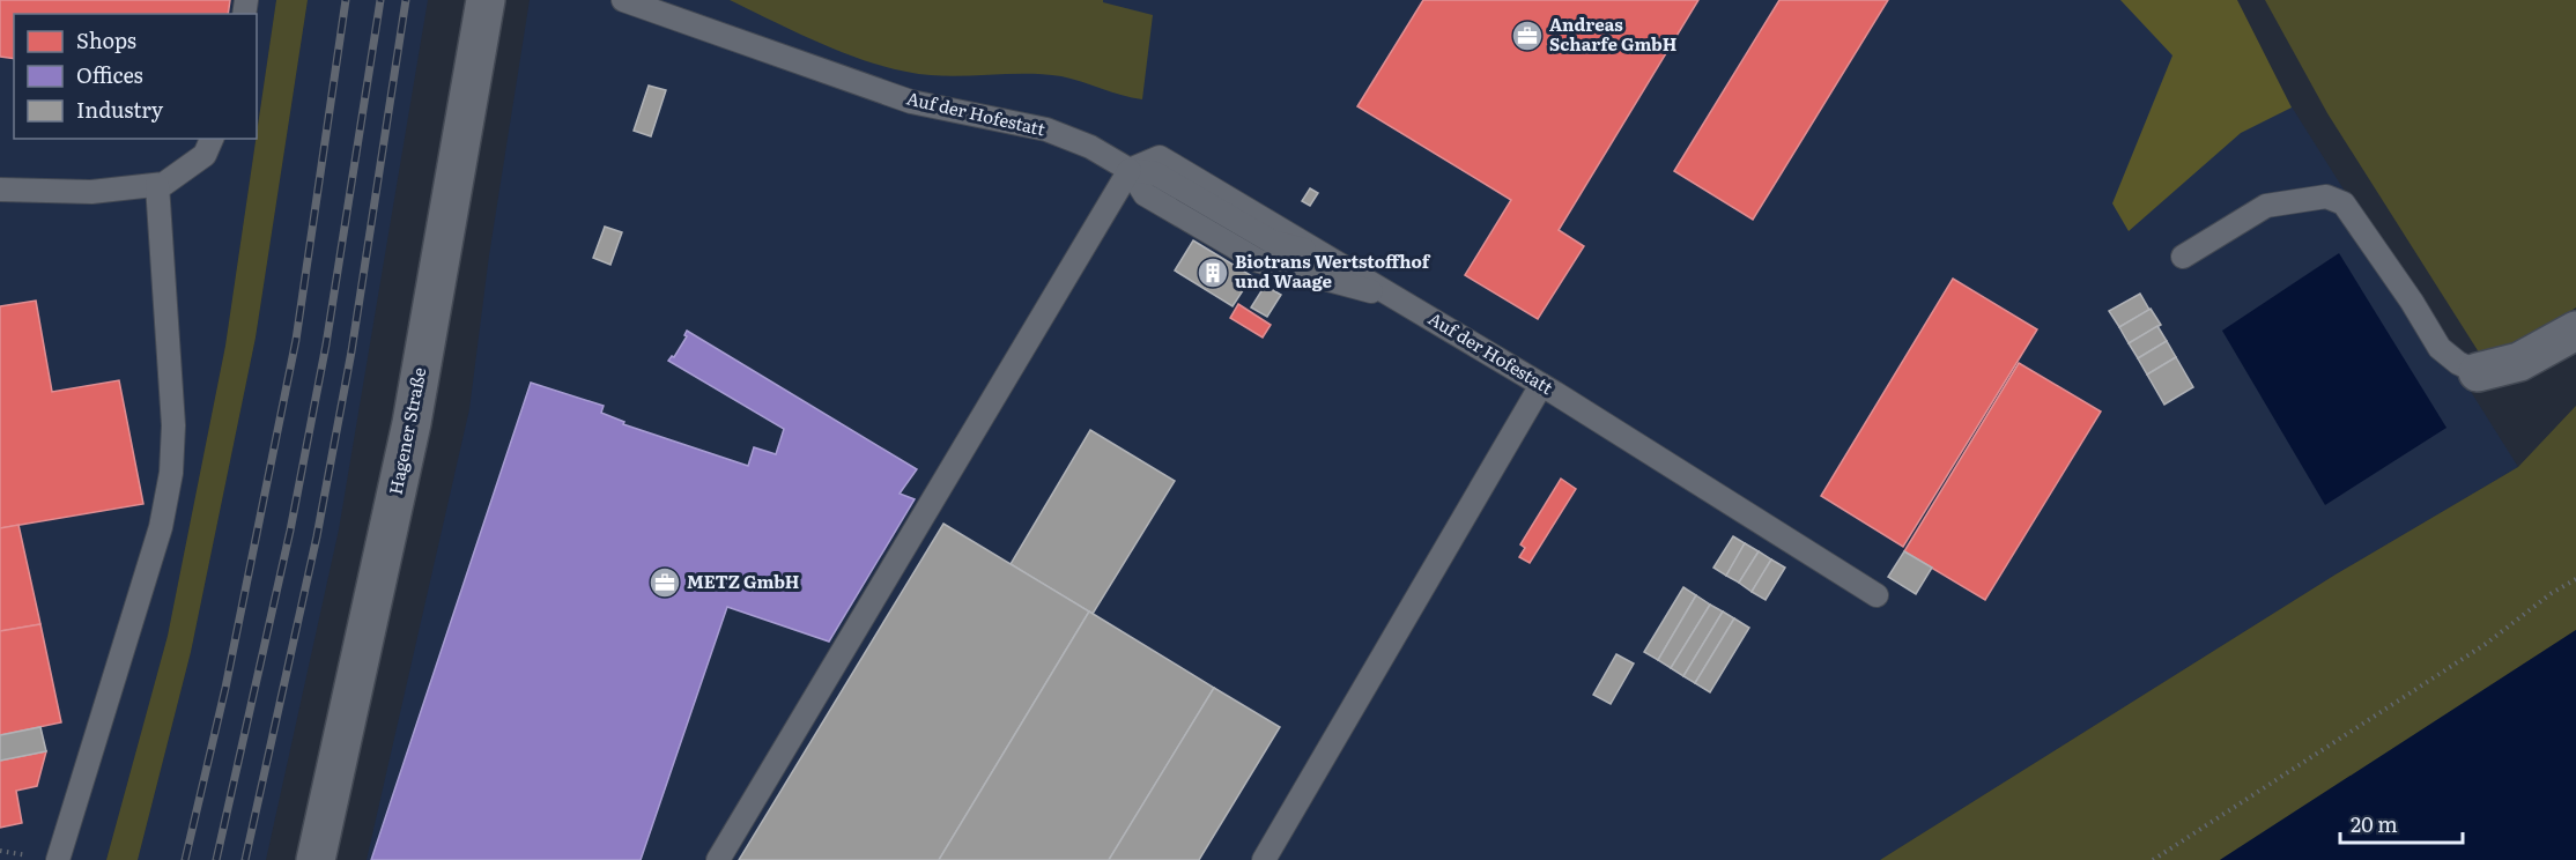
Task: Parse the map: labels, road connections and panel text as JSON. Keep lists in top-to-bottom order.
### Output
{
  "streets": {
    "main road": ["Hagener Straße"],
    "lane": ["Auf der Hofestatt"]
  },
  "places": {
    "office": ["Andreas Scharfe GmbH", "METZ GmbH"],
    "building": ["Biotrans Wertstoffhof und Waage"]
  },
  "legend": ["Shops", "Offices", "Industry"],
  "scale_bar": "20 m"
}
